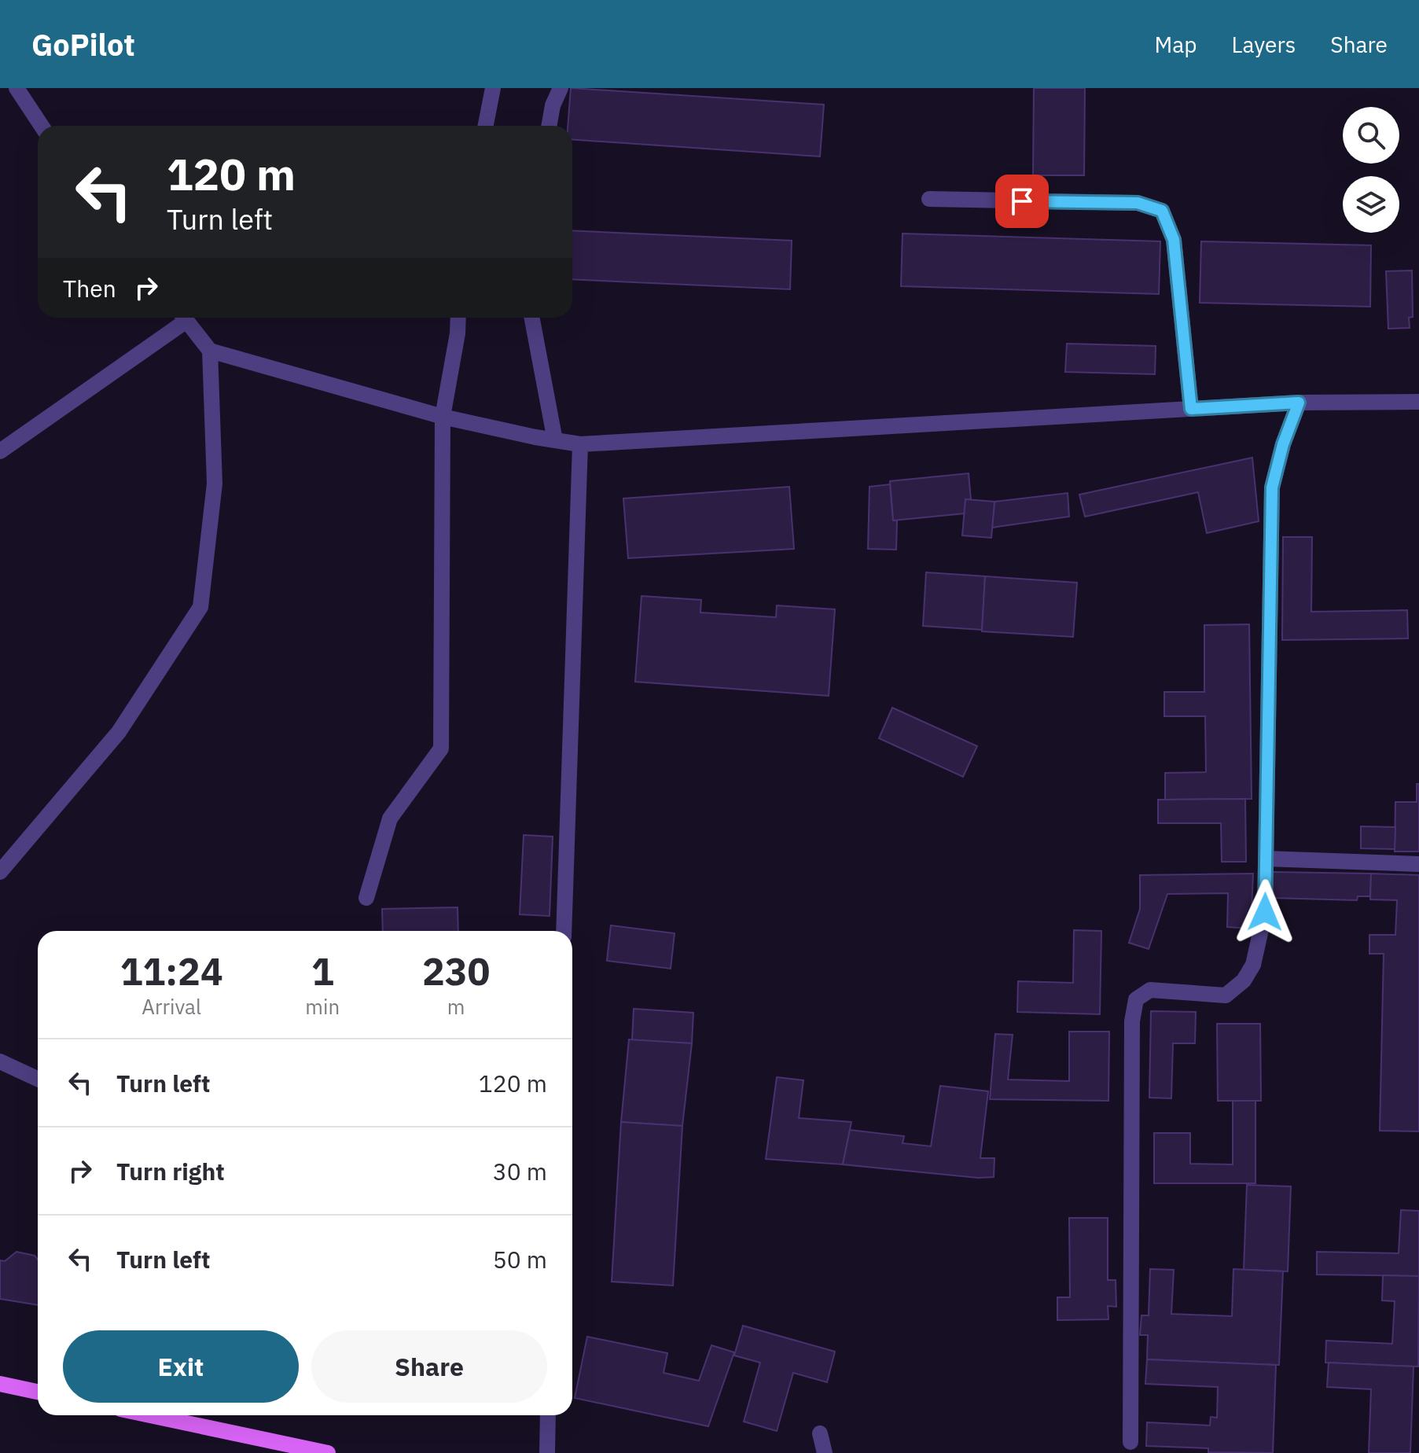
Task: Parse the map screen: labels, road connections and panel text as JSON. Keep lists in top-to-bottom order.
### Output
{
  "page": {
    "header": "GoPilot",
    "nav": ["Map", "Layers", "Share"],
    "turn": ["120 m", "Turn left"],
    "then": "Then",
    "eta": [
      "11:24",
      "Arrival",
      "1",
      "min",
      "230",
      "m"
    ],
    "list": [
      {
        "name": "Turn left",
        "value": "120 m"
      },
      {
        "name": "Turn right",
        "value": "30 m"
      },
      {
        "name": "Turn left",
        "value": "50 m"
      }
    ],
    "buttons": ["Exit", "Share"]
  }
}
